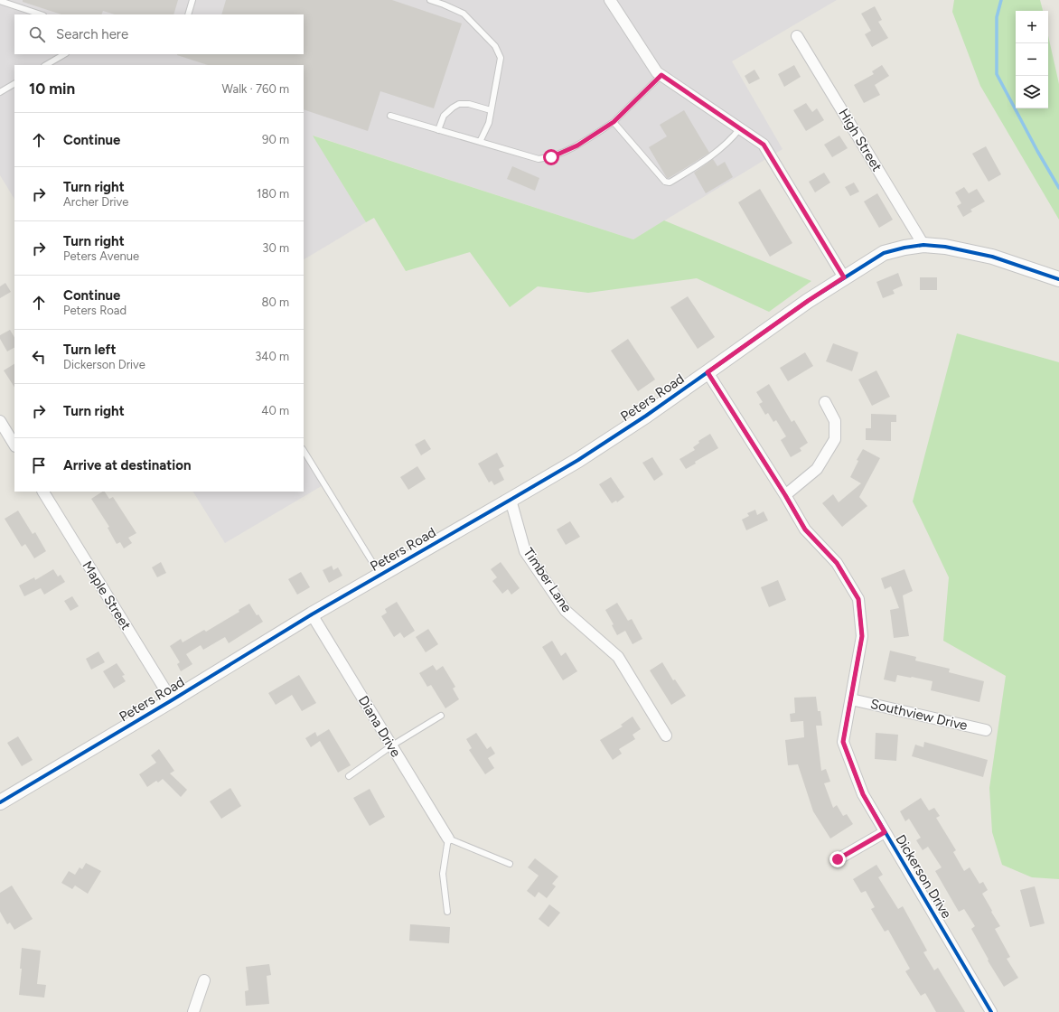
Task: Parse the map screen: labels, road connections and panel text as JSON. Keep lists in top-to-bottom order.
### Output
{
  "streets": {
    "street": [
      "High Street",
      "Peters Road",
      "Timber Lane",
      "Maple Street",
      "Southview Drive",
      "Diana Drive",
      "Dickerson Drive"
    ]
  },
  "crossings": [
    ["High Street", "Peters Road"],
    ["Peters Road", "Timber Lane"],
    ["Peters Road", "Maple Street"],
    ["Peters Road", "Diana Drive"],
    ["Peters Road", "Dickerson Drive"],
    ["Southview Drive", "Dickerson Drive"]
  ],
  "page": {
    "map_buttons": ["+", "−"],
    "search": "Search here",
    "heading": ["10 min", "Walk · 760 m"],
    "list": [
      ["Continue", "90 m"],
      ["Turn right", "Archer Drive", "180 m"],
      ["Turn right", "Peters Avenue", "30 m"],
      ["Continue", "Peters Road", "80 m"],
      ["Turn left", "Dickerson Drive", "340 m"],
      ["Turn right", "40 m"],
      "Arrive at destination"
    ]
  }
}
